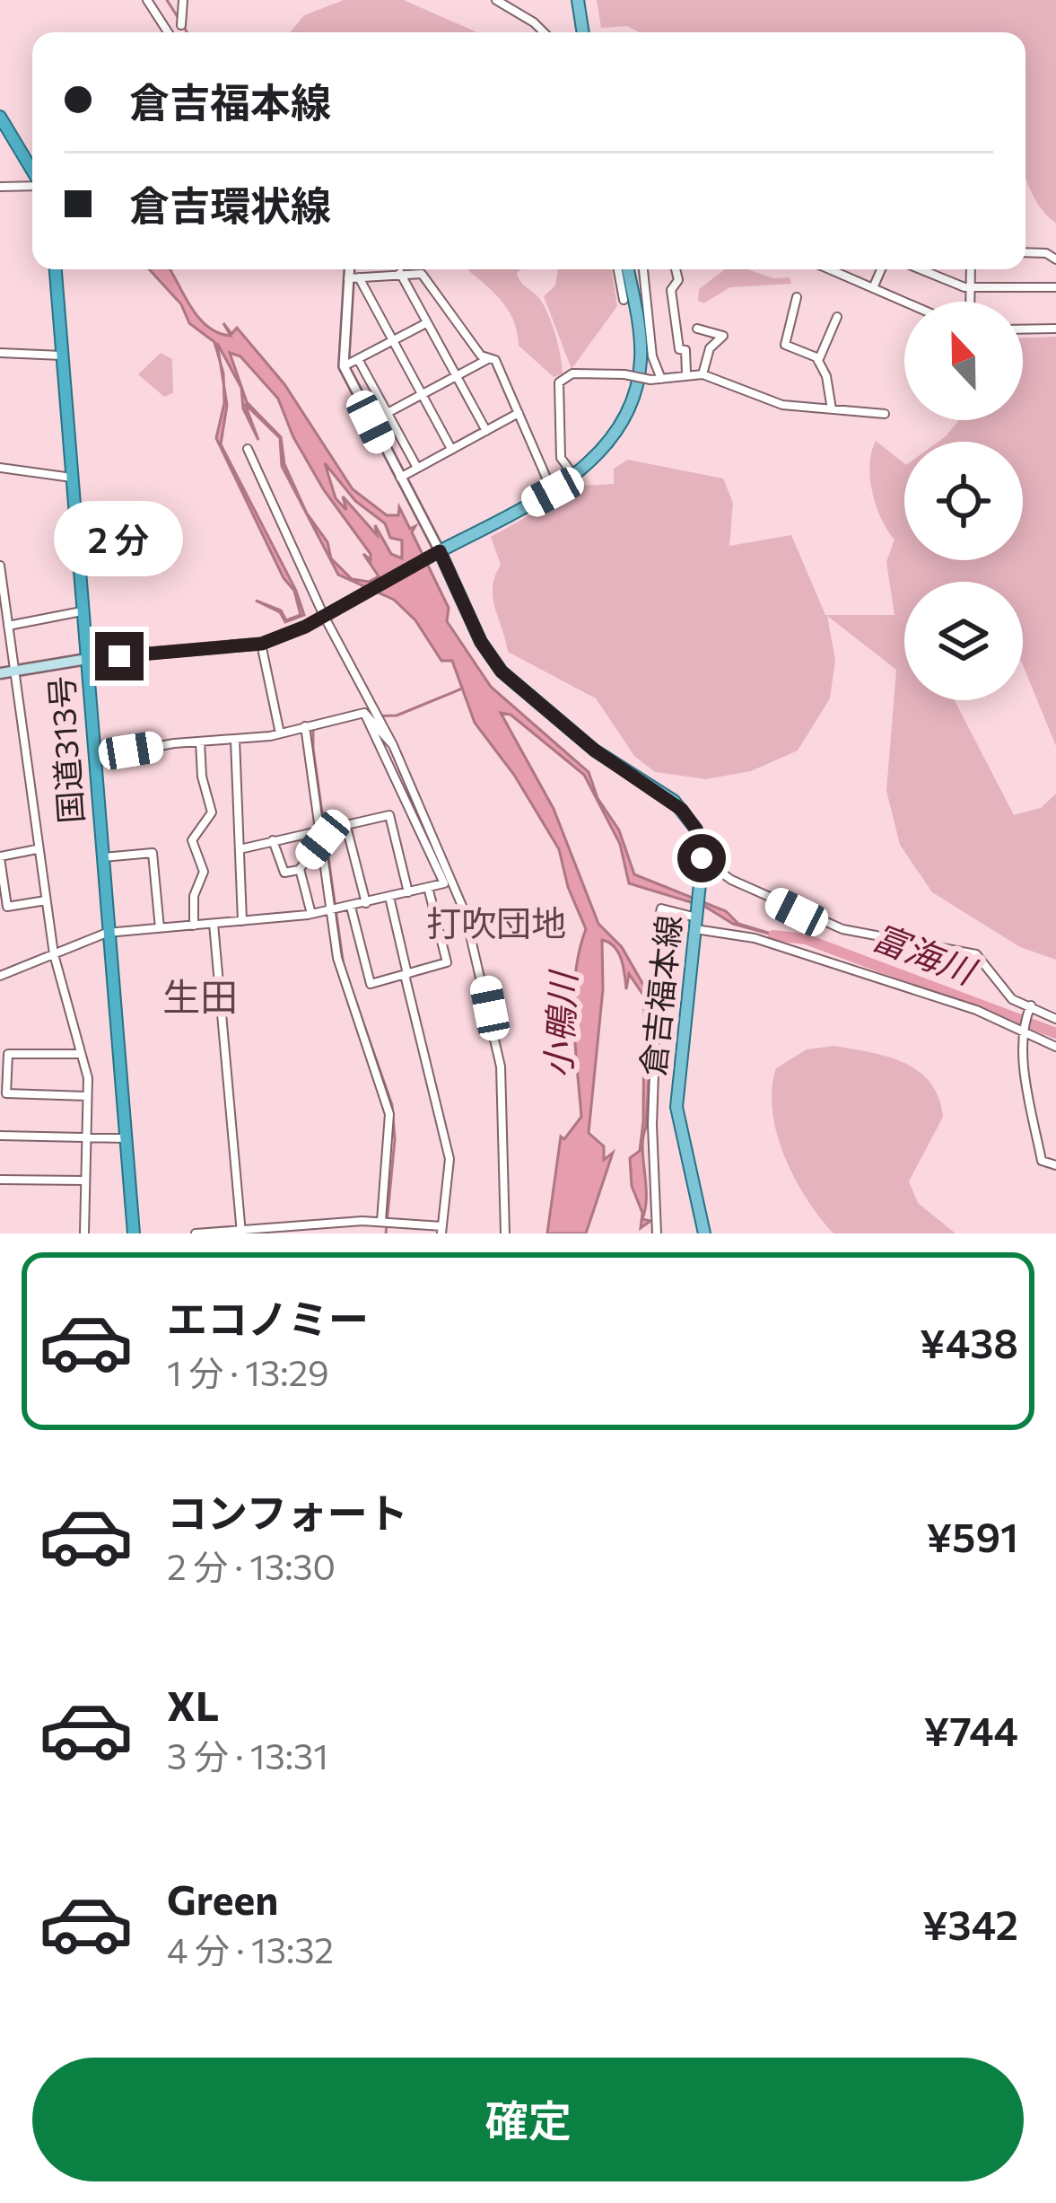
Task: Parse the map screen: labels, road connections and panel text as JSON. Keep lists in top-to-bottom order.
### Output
{
  "streets": {
    "highway": ["国道313号"],
    "main road": ["倉吉福本線"]
  },
  "districts": ["打吹団地", "生田"],
  "water": ["富海川", "小鴨川"],
  "north": "top",
  "page": {
    "banner": ["倉吉福本線", "倉吉環状線"],
    "bubble": "2 分",
    "list": [
      {
        "name": "エコノミー",
        "note": "1 分 · 13:29",
        "value": "¥438"
      },
      {
        "name": "コンフォート",
        "note": "2 分 · 13:30",
        "value": "¥591"
      },
      {
        "name": "XL",
        "note": "3 分 · 13:31",
        "value": "¥744"
      },
      {
        "name": "Green",
        "note": "4 分 · 13:32",
        "value": "¥342"
      }
    ],
    "buttons": "確定"
  }
}
